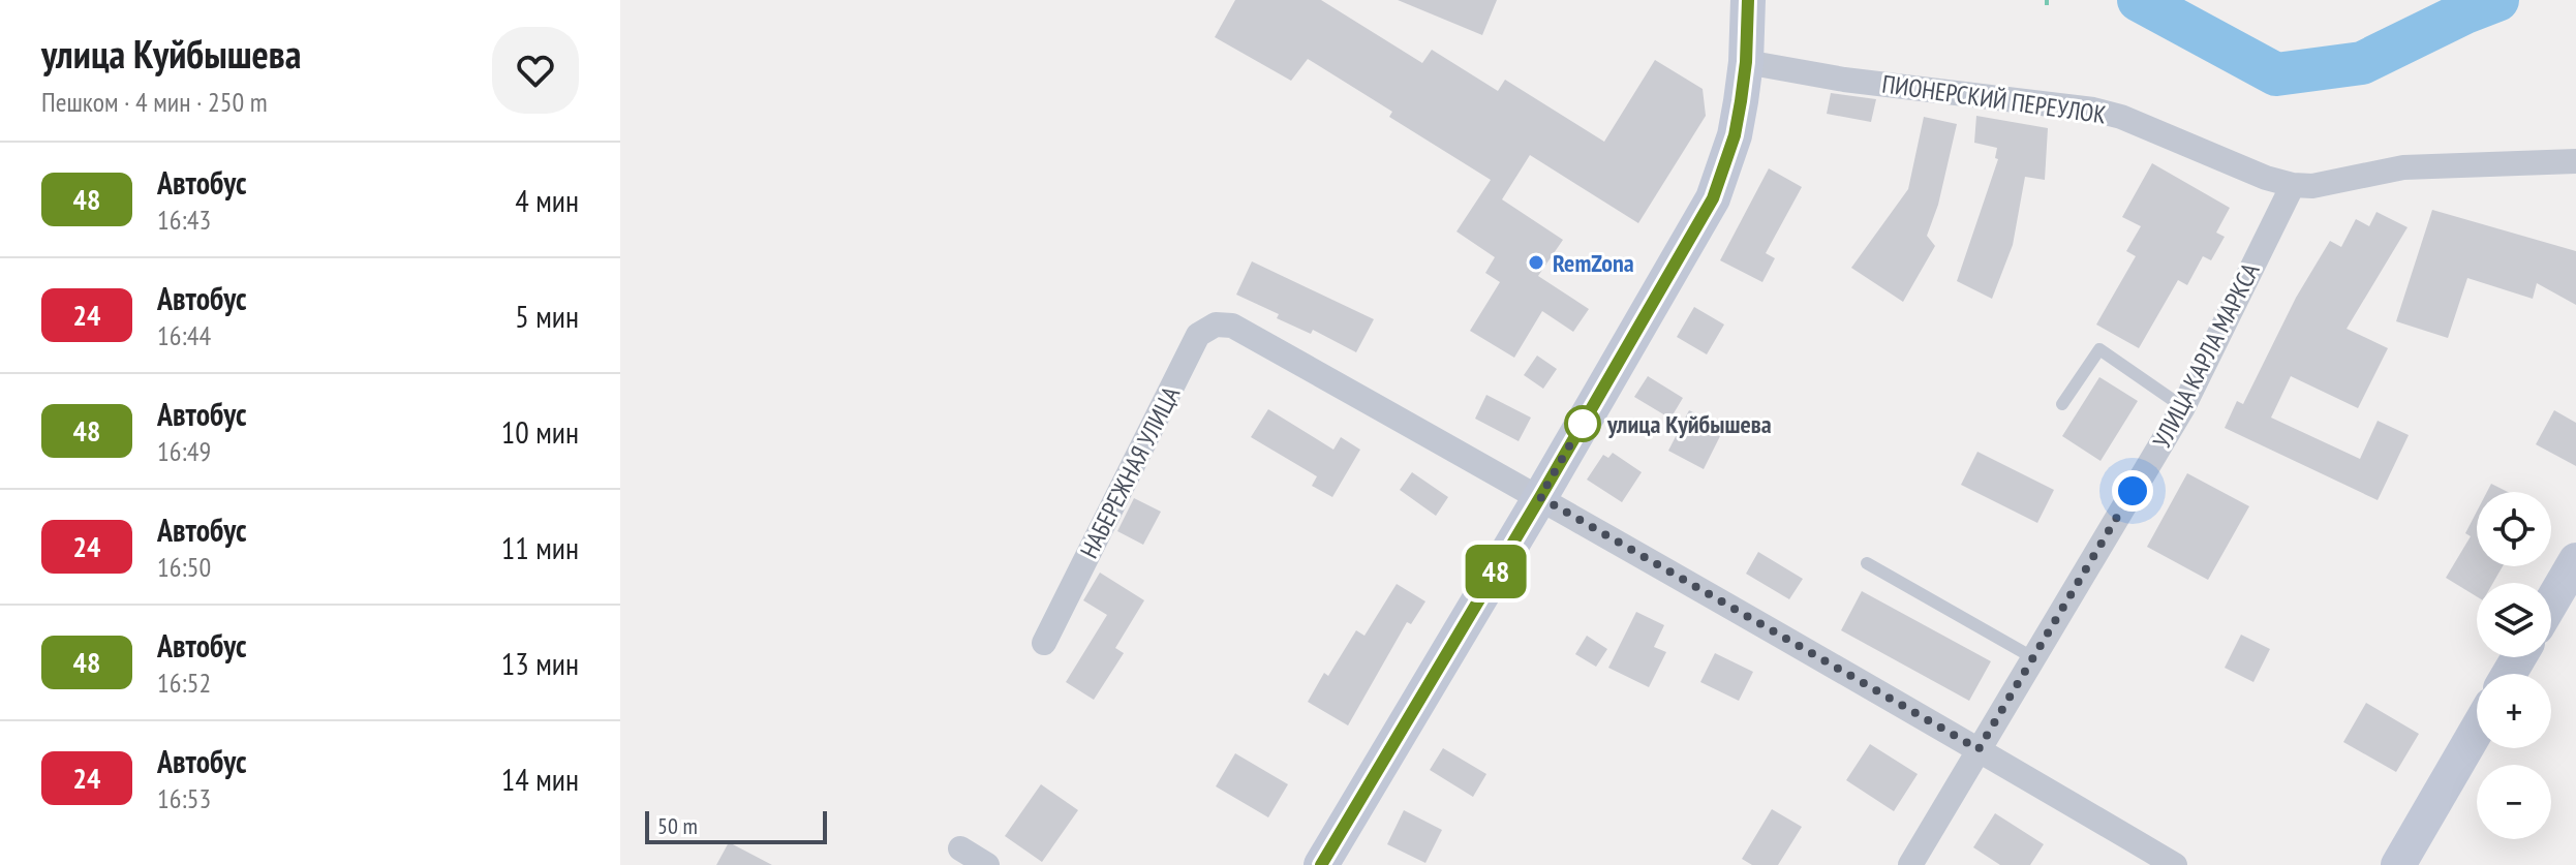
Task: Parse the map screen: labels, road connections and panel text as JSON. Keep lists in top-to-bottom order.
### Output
{
  "streets": {
    "street": ["ПИОНЕРСКИЙ ПЕРЕУЛОК", "УЛИЦА КАРЛА МАРКСА", "НАБЕРЕЖНАЯ УЛИЦА"]
  },
  "crossings": [
    ["ПИОНЕРСКИЙ ПЕРЕУЛОК", "УЛИЦА КАРЛА МАРКСА"]
  ],
  "places": ["RemZona", "улица Куйбышева"],
  "lines": ["bus line 48"],
  "scale_bar": "50 m",
  "page": {
    "heading": ["улица Куйбышева", "Пешком · 4 мин · 250 m"],
    "on_map": "48",
    "list": [
      {
        "mark": "48",
        "name": "Автобус",
        "note": "16:43",
        "value": "4 мин"
      },
      {
        "mark": "24",
        "name": "Автобус",
        "note": "16:44",
        "value": "5 мин"
      },
      {
        "mark": "48",
        "name": "Автобус",
        "note": "16:49",
        "value": "10 мин"
      },
      {
        "mark": "24",
        "name": "Автобус",
        "note": "16:50",
        "value": "11 мин"
      },
      {
        "mark": "48",
        "name": "Автобус",
        "note": "16:52",
        "value": "13 мин"
      },
      {
        "mark": "24",
        "name": "Автобус",
        "note": "16:53",
        "value": "14 мин"
      }
    ],
    "map_buttons": ["+", "−"],
    "scale": "50 m"
  }
}
